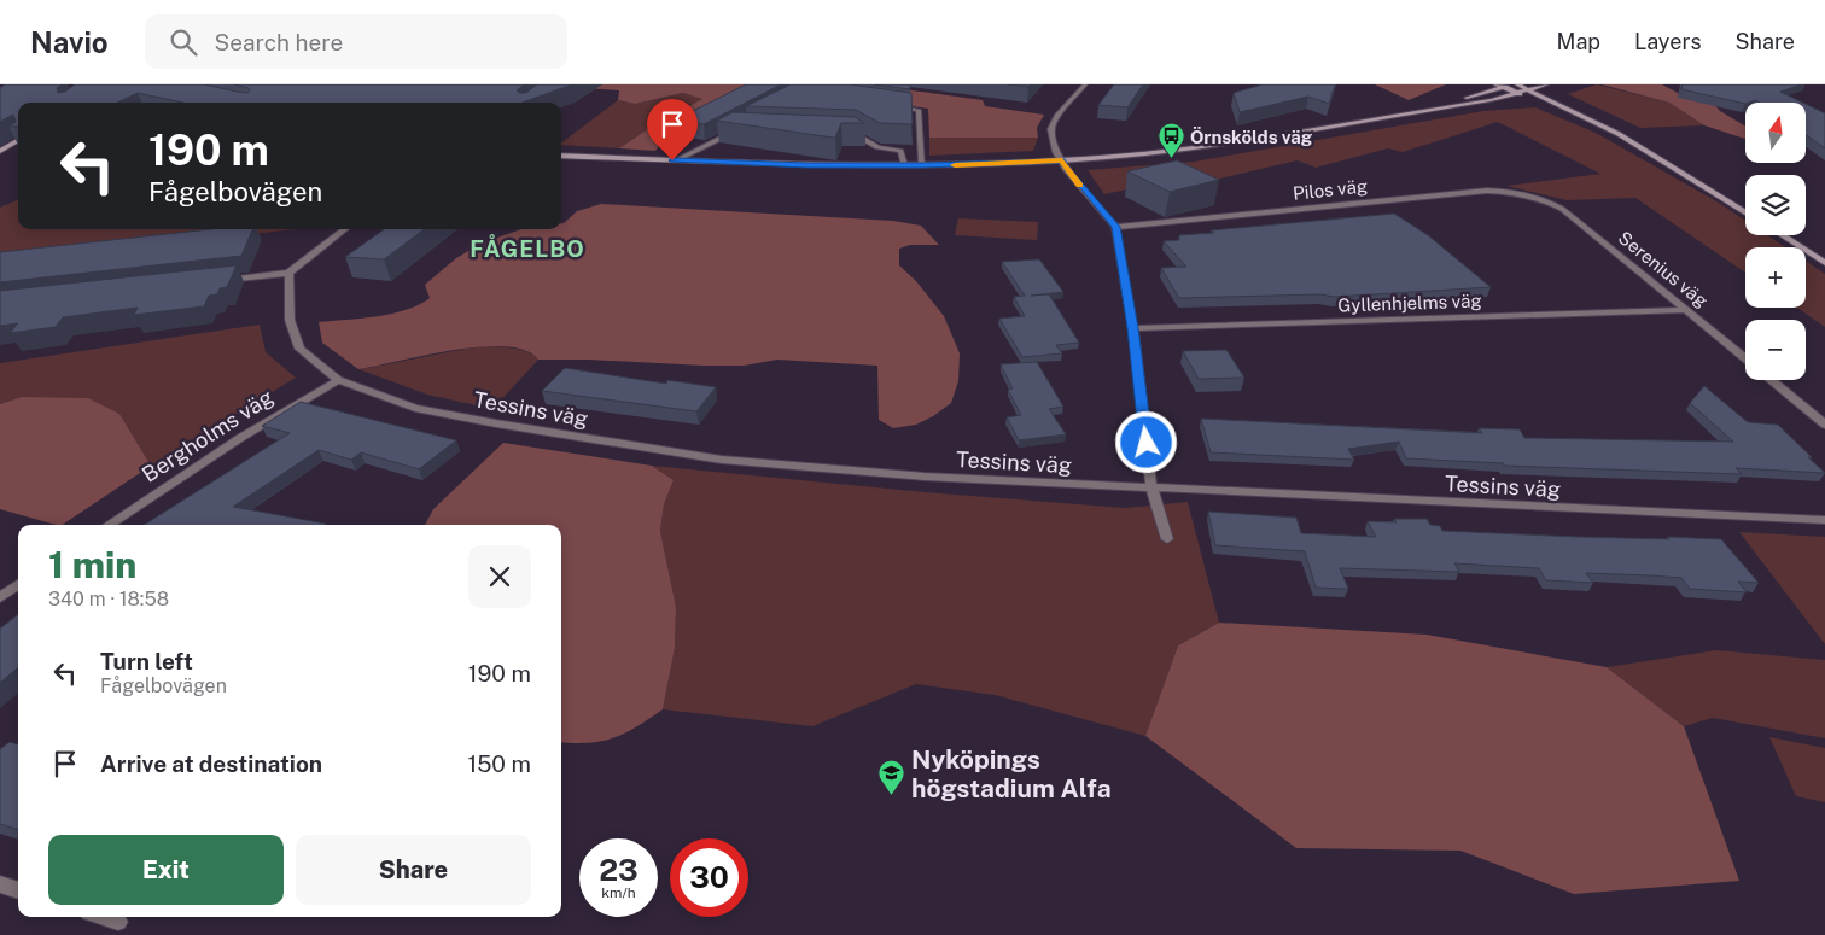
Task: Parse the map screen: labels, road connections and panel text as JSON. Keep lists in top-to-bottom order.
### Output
{
  "streets": {
    "street": [
      "Pilos väg",
      "Serenius väg",
      "Gyllenhjelms väg",
      "Tessins väg",
      "Bergholms väg"
    ]
  },
  "crossings": [
    ["Pilos väg", "Serenius väg"],
    ["Serenius väg", "Gyllenhjelms väg"],
    ["Tessins väg", "Bergholms väg"]
  ],
  "districts": ["FÅGELBO"],
  "places": {
    "bus stop": ["Örnskölds väg"],
    "school or university": ["Nyköpings högstadium Alfa"]
  },
  "north": "top",
  "page": {
    "header": "Navio",
    "search": "Search here",
    "nav": ["Map", "Layers", "Share"],
    "map_buttons": ["+", "−"],
    "turn": ["190 m", "Fågelbovägen"],
    "heading": ["1 min", "340 m · 18:58"],
    "list": [
      {
        "name": "Turn left",
        "note": "Fågelbovägen",
        "value": "190 m"
      },
      {
        "name": "Arrive at destination",
        "value": "150 m"
      }
    ],
    "buttons": ["Exit", "Share"],
    "speed": "23 km/h",
    "limit": "30"
  }
}
